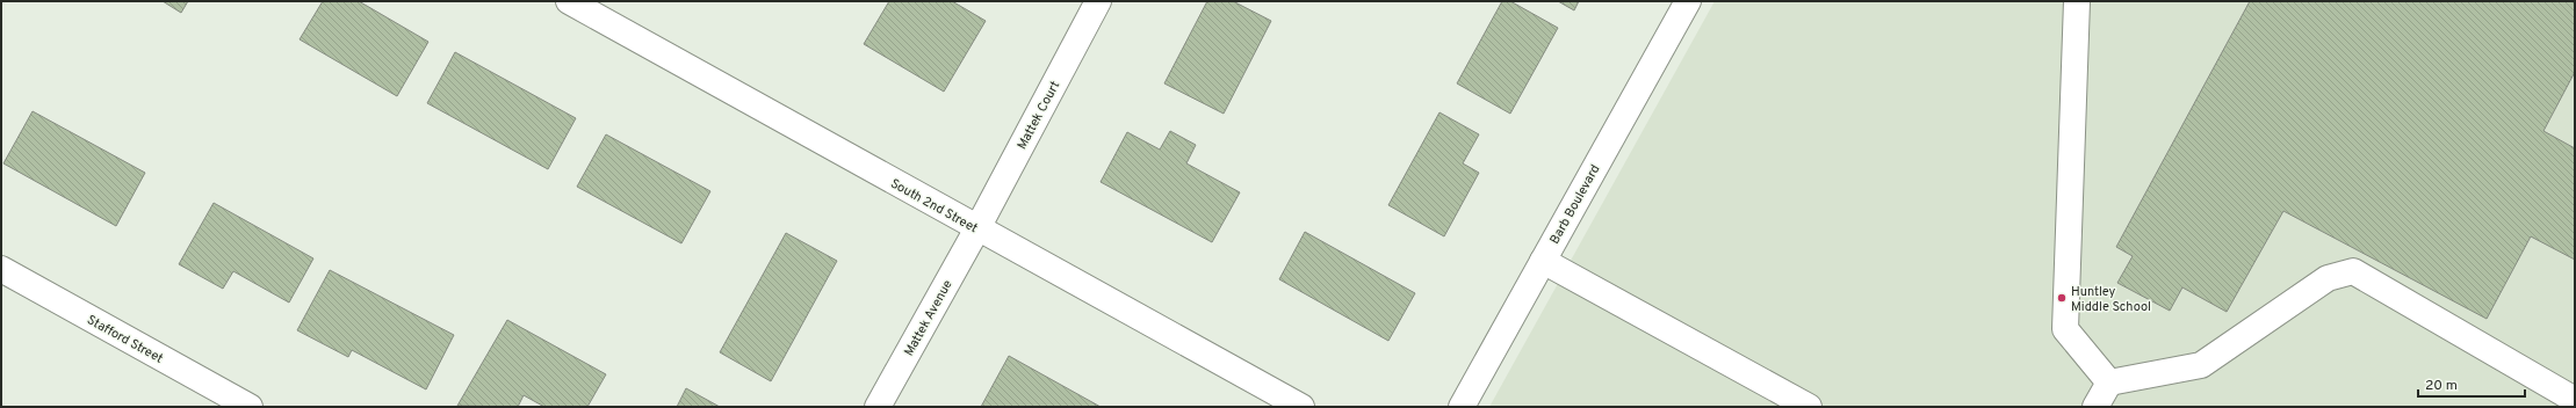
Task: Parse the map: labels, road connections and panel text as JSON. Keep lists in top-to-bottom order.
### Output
{
  "streets": {
    "street": [
      "Mattek Court",
      "Barb Boulevard",
      "South 2nd Street",
      "Mattek Avenue",
      "Stafford Street"
    ]
  },
  "crossings": [
    ["Mattek Court", "South 2nd Street"],
    ["Mattek Court", "Mattek Avenue"],
    ["South 2nd Street", "Mattek Avenue"]
  ],
  "places": ["Huntley Middle School"],
  "scale_bar": "20 m"
}
